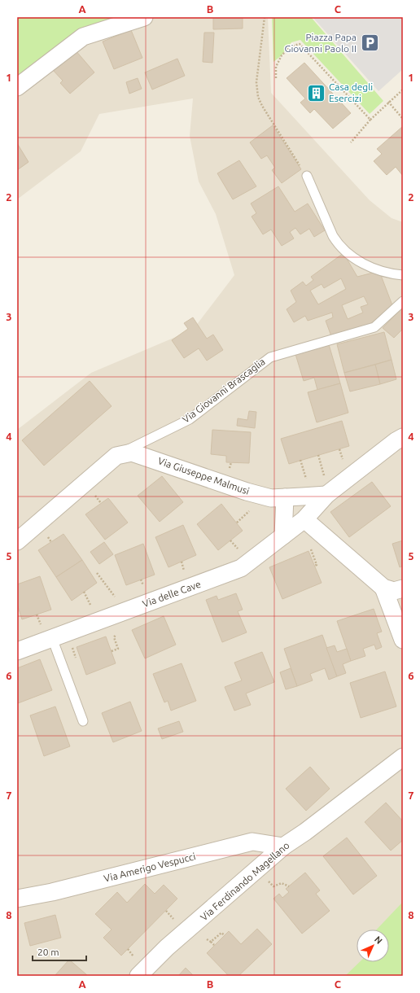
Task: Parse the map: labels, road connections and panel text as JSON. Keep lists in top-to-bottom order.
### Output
{
  "streets": {
    "street": [
      "Via Giuseppe Malmusi",
      "Via delle Cave",
      "Via Amerigo Vespucci",
      "Via Ferdinando Magellano"
    ],
    "lane": ["Via Giovanni Brascaglia"]
  },
  "crossings": [
    ["Via Giovanni Brascaglia", "Via Giuseppe Malmusi"],
    ["Via Giuseppe Malmusi", "Via delle Cave"],
    ["Via Amerigo Vespucci", "Via Ferdinando Magellano"]
  ],
  "places": {
    "parking": ["Piazza Papa Giovanni Paolo II"],
    "building": ["Casa degli Esercizi"]
  },
  "scale_bar": "20 m",
  "north": "top right",
  "grid": {
    "columns": ["A", "B", "C"],
    "rows": [
      "1",
      "2",
      "3",
      "4",
      "5",
      "6",
      "7",
      "8"
    ]
  }
}
